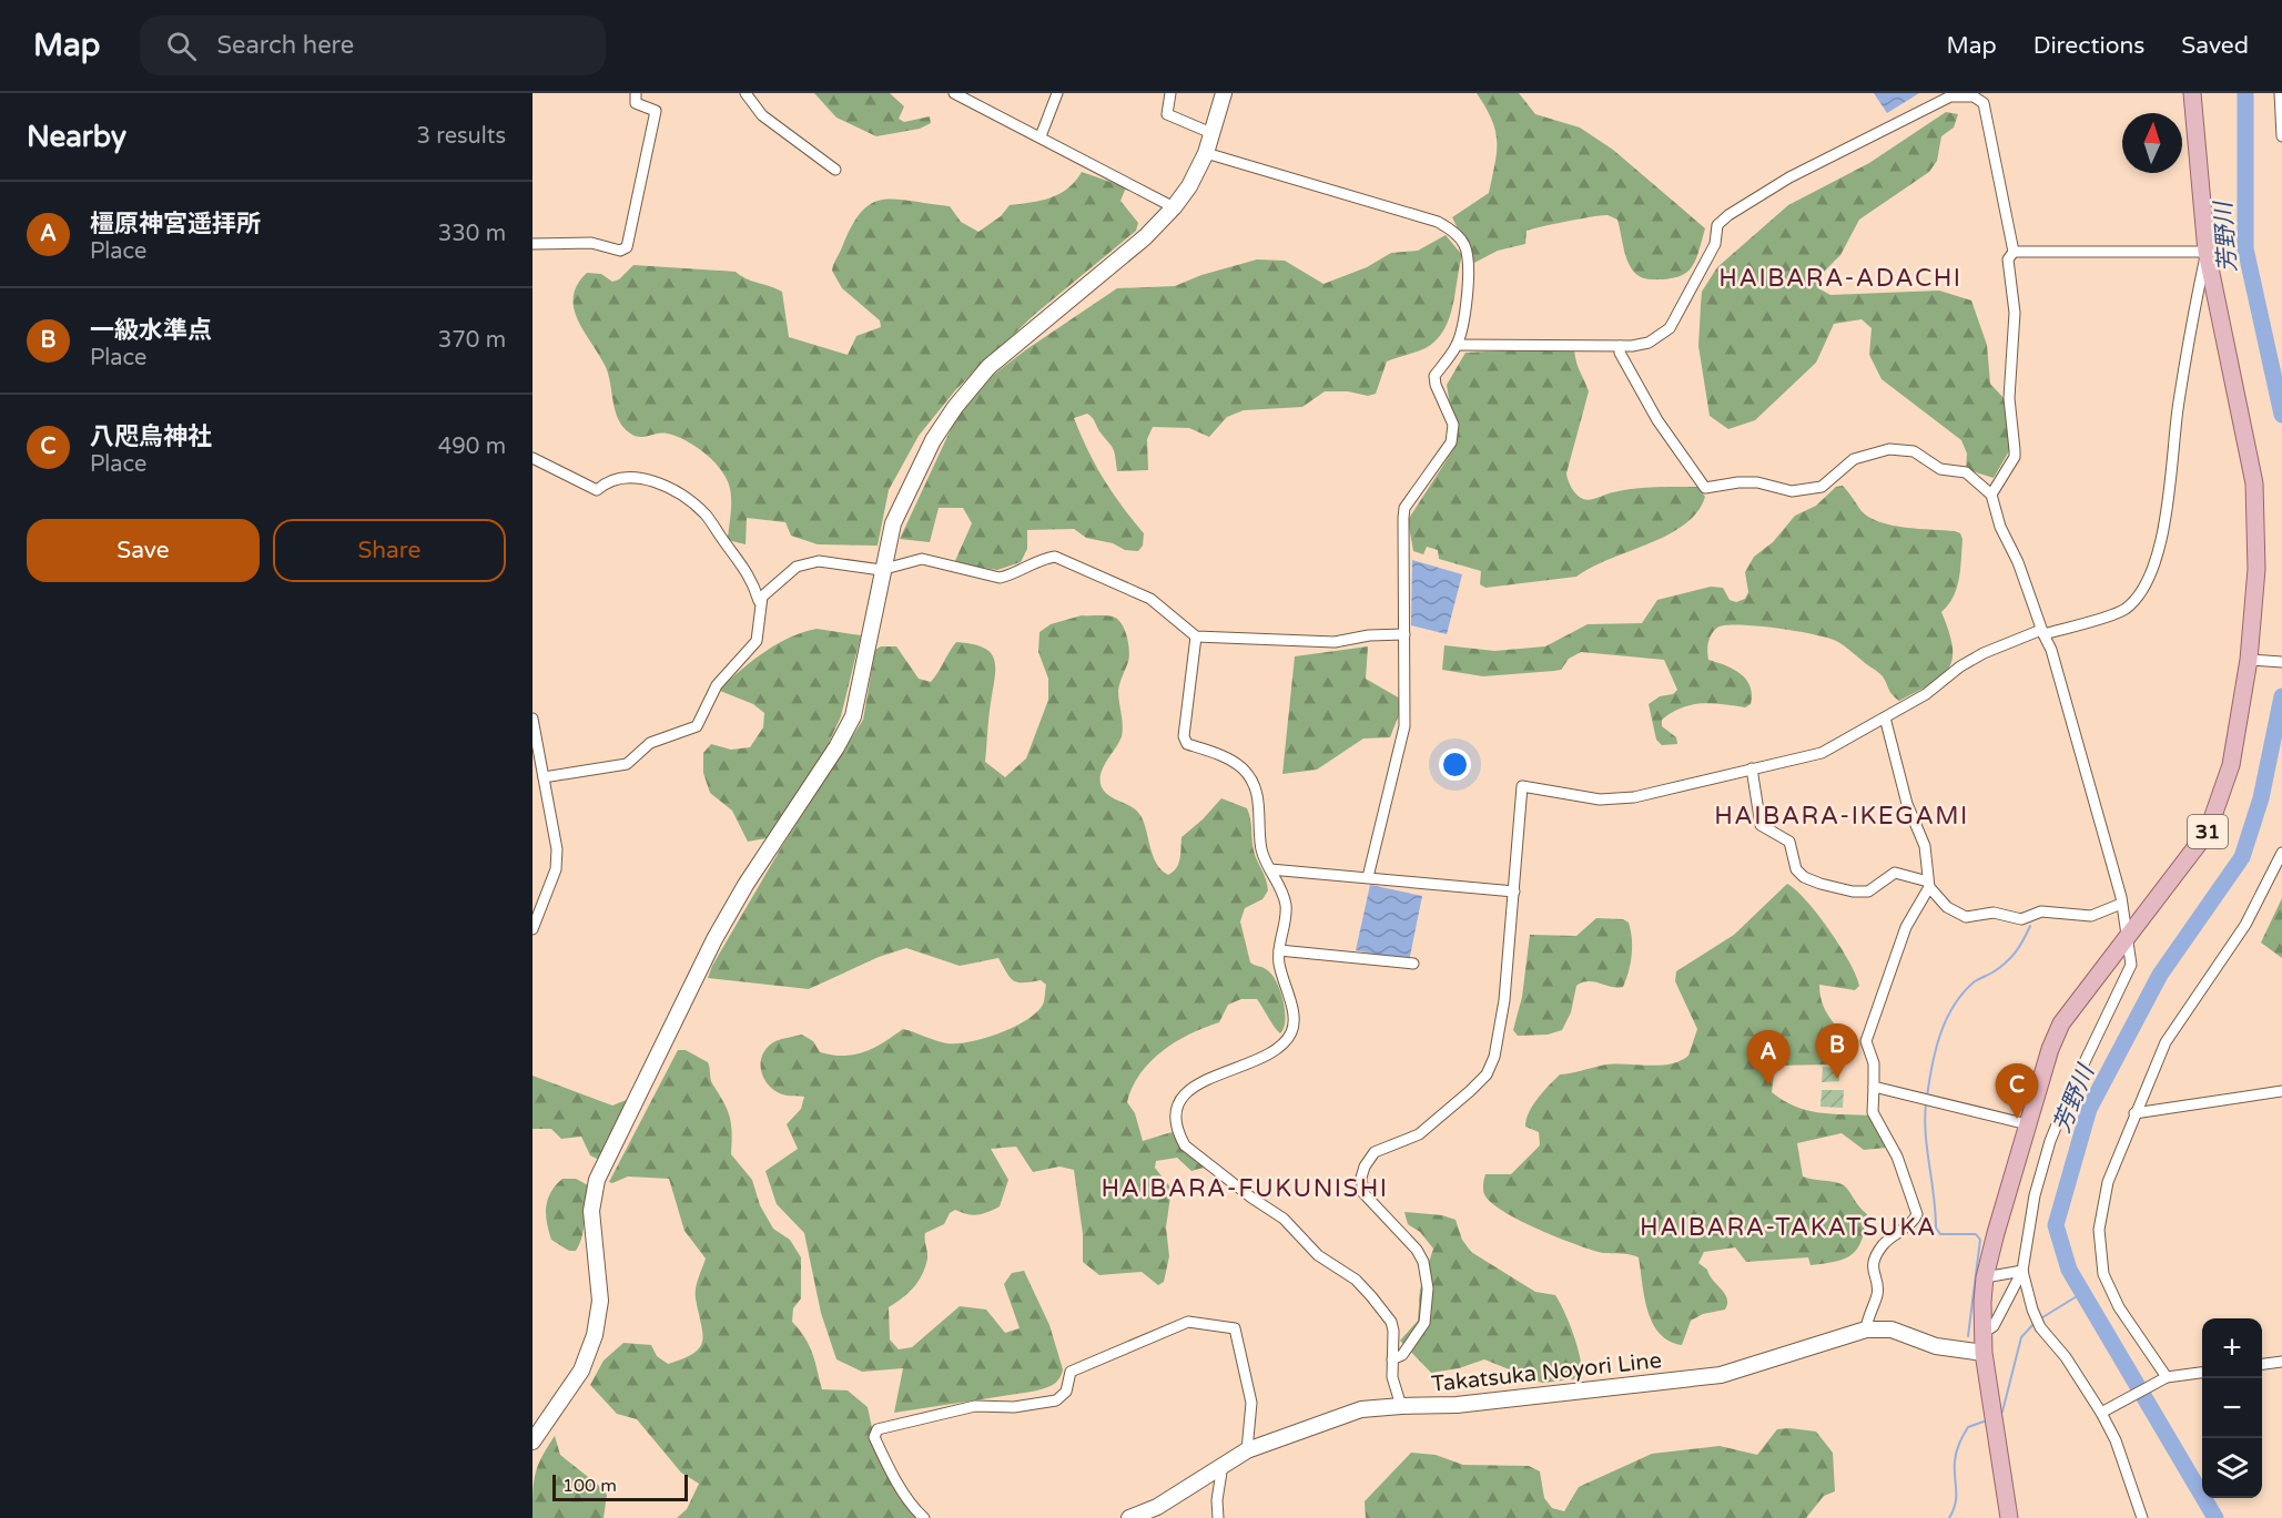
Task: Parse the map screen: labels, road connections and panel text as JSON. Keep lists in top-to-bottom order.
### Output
{
  "streets": {
    "main road": ["31"],
    "street": ["Takatsuka Noyori Line"]
  },
  "crossings": [
    ["31", "Takatsuka Noyori Line"]
  ],
  "districts": [
    "HAIBARA-ADACHI",
    "HAIBARA-IKEGAMI",
    "HAIBARA-FUKUNISHI",
    "HAIBARA-TAKATSUKA"
  ],
  "water": ["芳野川"],
  "scale_bar": "100 m",
  "north": "top",
  "page": {
    "header": "Map",
    "search": "Search here",
    "nav": ["Map", "Directions", "Saved"],
    "heading": ["Nearby", "3 results"],
    "list": [
      {
        "mark": "A",
        "name": "橿原神宮遥拝所",
        "note": "Place",
        "value": "330 m"
      },
      {
        "mark": "B",
        "name": "一級水準点",
        "note": "Place",
        "value": "370 m"
      },
      {
        "mark": "C",
        "name": "八咫烏神社",
        "note": "Place",
        "value": "490 m"
      }
    ],
    "buttons": ["Save", "Share"],
    "pins": ["B", "A", "C"],
    "map_buttons": ["+", "−"],
    "scale": "100 m"
  }
}
